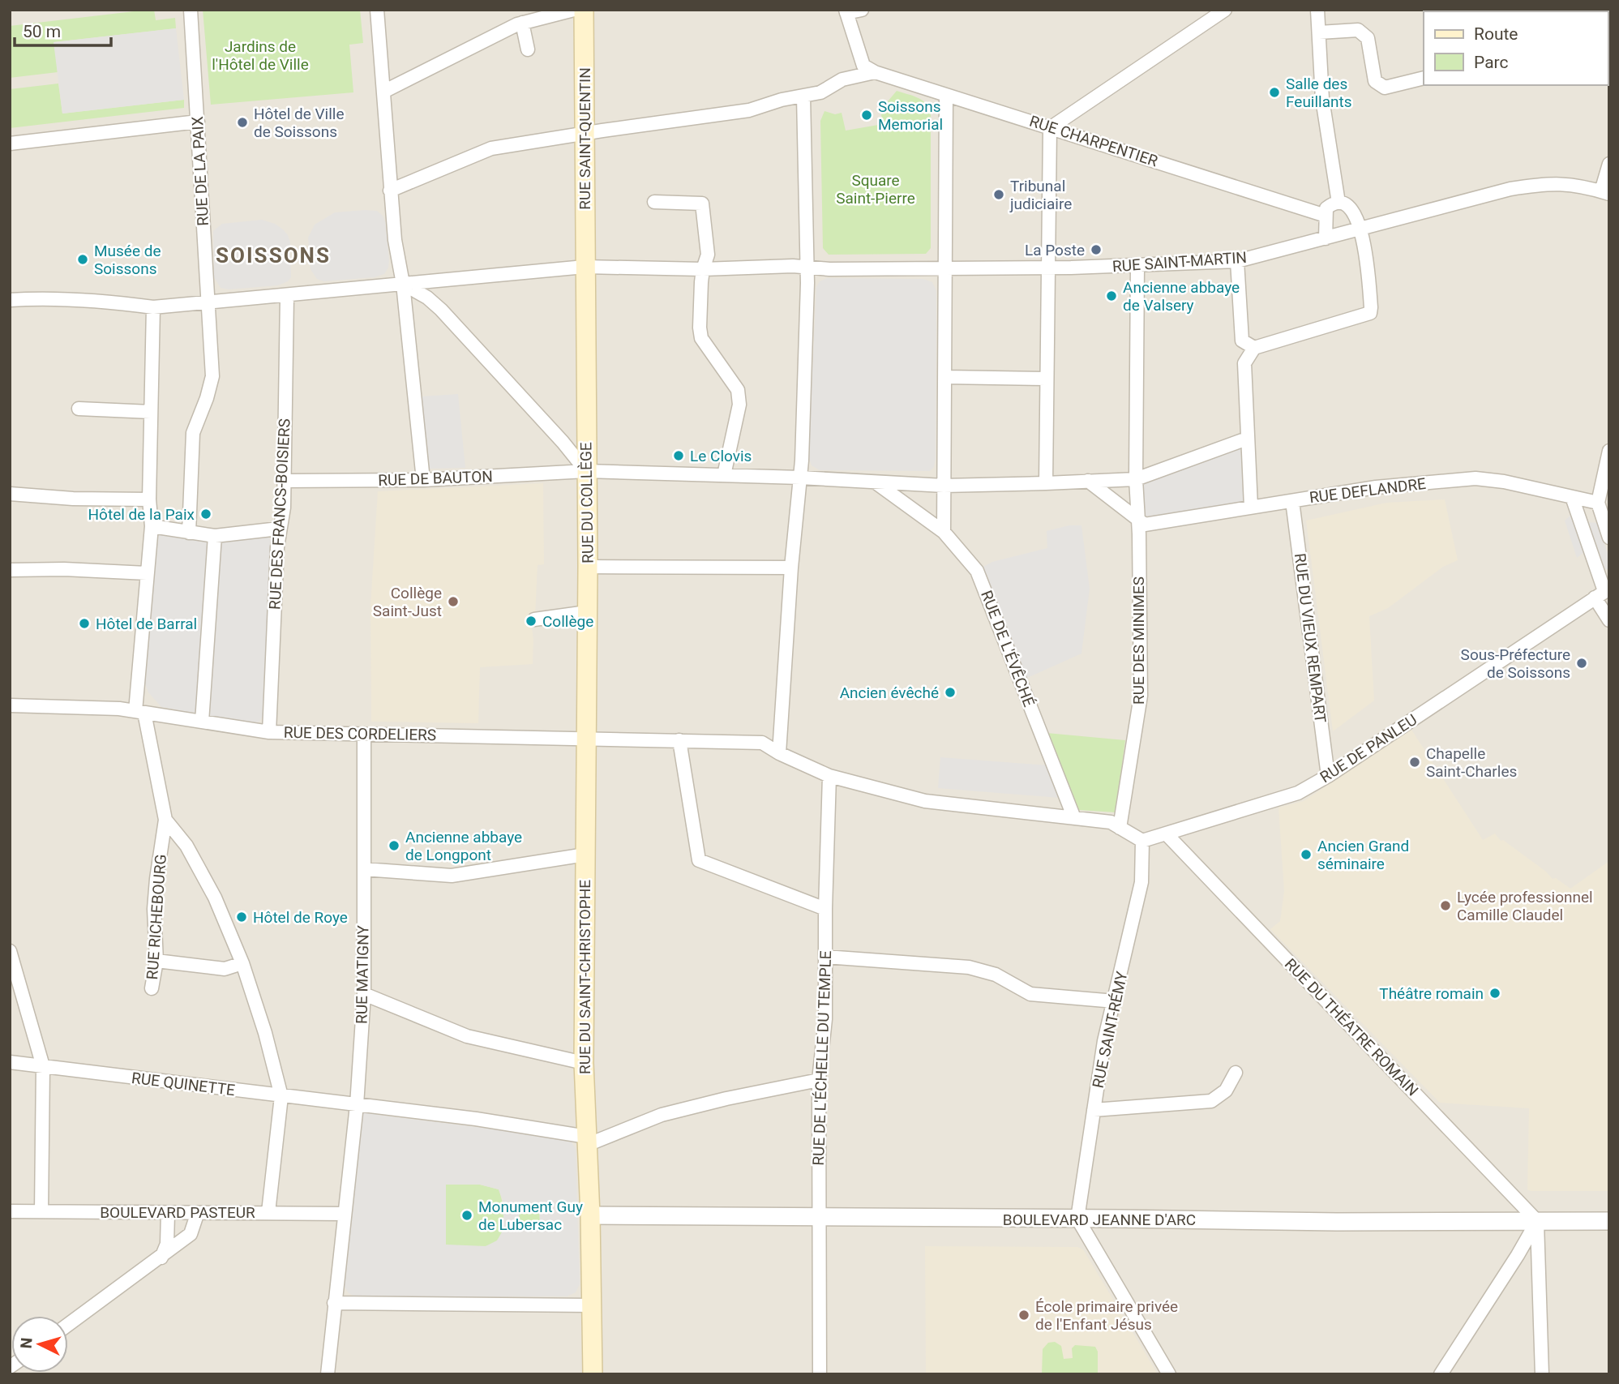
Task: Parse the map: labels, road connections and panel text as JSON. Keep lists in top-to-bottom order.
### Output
{
  "streets": {
    "main road": ["RUE SAINT-QUENTIN", "RUE DU COLLÈGE", "RUE DU SAINT-CHRISTOPHE"],
    "street": [
      "RUE CHARPENTIER",
      "RUE DE LA PAIX",
      "RUE SAINT-MARTIN",
      "RUE DE BAUTON",
      "RUE DEFLANDRE",
      "RUE DES FRANCS-BOISIERS",
      "RUE DU VIEUX REMPART",
      "RUE DES MINIMES",
      "RUE DE L'ÉVÊCHÉ",
      "RUE DES CORDELIERS",
      "RUE DE PANLEU",
      "RUE RICHEBOURG",
      "RUE MATIGNY",
      "RUE DU THÉATRE ROMAIN",
      "RUE SAINT-RÉMY",
      "RUE DE L'ÉCHELLE DU TEMPLE",
      "RUE QUINETTE",
      "BOULEVARD PASTEUR",
      "BOULEVARD JEANNE D'ARC"
    ]
  },
  "crossings": [
    ["RUE SAINT-QUENTIN", "RUE SAINT-MARTIN"],
    ["RUE SAINT-QUENTIN", "RUE DU COLLÈGE"],
    ["RUE DE LA PAIX", "RUE SAINT-MARTIN"],
    ["RUE SAINT-MARTIN", "RUE DU COLLÈGE"],
    ["RUE SAINT-MARTIN", "RUE DES FRANCS-BOISIERS"],
    ["RUE SAINT-MARTIN", "RUE DES MINIMES"],
    ["RUE SAINT-MARTIN", "RUE RICHEBOURG"],
    ["RUE DE BAUTON", "RUE DU COLLÈGE"],
    ["RUE DE BAUTON", "RUE DES FRANCS-BOISIERS"],
    ["RUE DE BAUTON", "RUE DES MINIMES"],
    ["RUE DE BAUTON", "RUE DE L'ÉVÊCHÉ"],
    ["RUE DEFLANDRE", "RUE DU VIEUX REMPART"],
    ["RUE DEFLANDRE", "RUE DES MINIMES"],
    ["RUE DU COLLÈGE", "RUE DES CORDELIERS"],
    ["RUE DU COLLÈGE", "RUE DU SAINT-CHRISTOPHE"],
    ["RUE DES FRANCS-BOISIERS", "RUE DES CORDELIERS"],
    ["RUE DU VIEUX REMPART", "RUE DE PANLEU"],
    ["RUE DES MINIMES", "RUE DES CORDELIERS"],
    ["RUE DE L'ÉVÊCHÉ", "RUE DES CORDELIERS"],
    ["RUE DES CORDELIERS", "RUE RICHEBOURG"],
    ["RUE DES CORDELIERS", "RUE MATIGNY"],
    ["RUE DES CORDELIERS", "RUE DU SAINT-CHRISTOPHE"],
    ["RUE DES CORDELIERS", "RUE DE L'ÉCHELLE DU TEMPLE"],
    ["RUE DE PANLEU", "RUE DU THÉATRE ROMAIN"],
    ["RUE DE PANLEU", "RUE SAINT-RÉMY"],
    ["RUE MATIGNY", "RUE QUINETTE"],
    ["RUE MATIGNY", "BOULEVARD PASTEUR"],
    ["RUE DU SAINT-CHRISTOPHE", "RUE QUINETTE"],
    ["RUE DU SAINT-CHRISTOPHE", "BOULEVARD JEANNE D'ARC"],
    ["RUE DU THÉATRE ROMAIN", "BOULEVARD JEANNE D'ARC"],
    ["RUE SAINT-RÉMY", "BOULEVARD JEANNE D'ARC"],
    ["RUE DE L'ÉCHELLE DU TEMPLE", "BOULEVARD JEANNE D'ARC"]
  ],
  "districts": ["SOISSONS"],
  "parks": ["Jardins de l'Hôtel de Ville", "Square Saint-Pierre"],
  "places": [
    "Salle des Feuillants",
    "Soissons Memorial",
    "Hôtel de Ville de Soissons",
    "Tribunal judiciaire",
    "La Poste",
    "Musée de Soissons",
    "Ancienne abbaye de Valsery",
    "Le Clovis",
    "Hôtel de la Paix",
    "Collège Saint-Just",
    "Collège",
    "Hôtel de Barral",
    "Sous-Préfecture de Soissons",
    "Ancien évêché",
    "Chapelle Saint-Charles",
    "Ancienne abbaye de Longpont",
    "Ancien Grand séminaire",
    "Lycée professionnel Camille Claudel",
    "Hôtel de Roye",
    "Théâtre romain",
    "Monument Guy de Lubersac",
    "École primaire privée de l'Enfant Jésus"
  ],
  "legend": ["Route", "Parc"],
  "scale_bar": "50 m",
  "north": "left"
}
